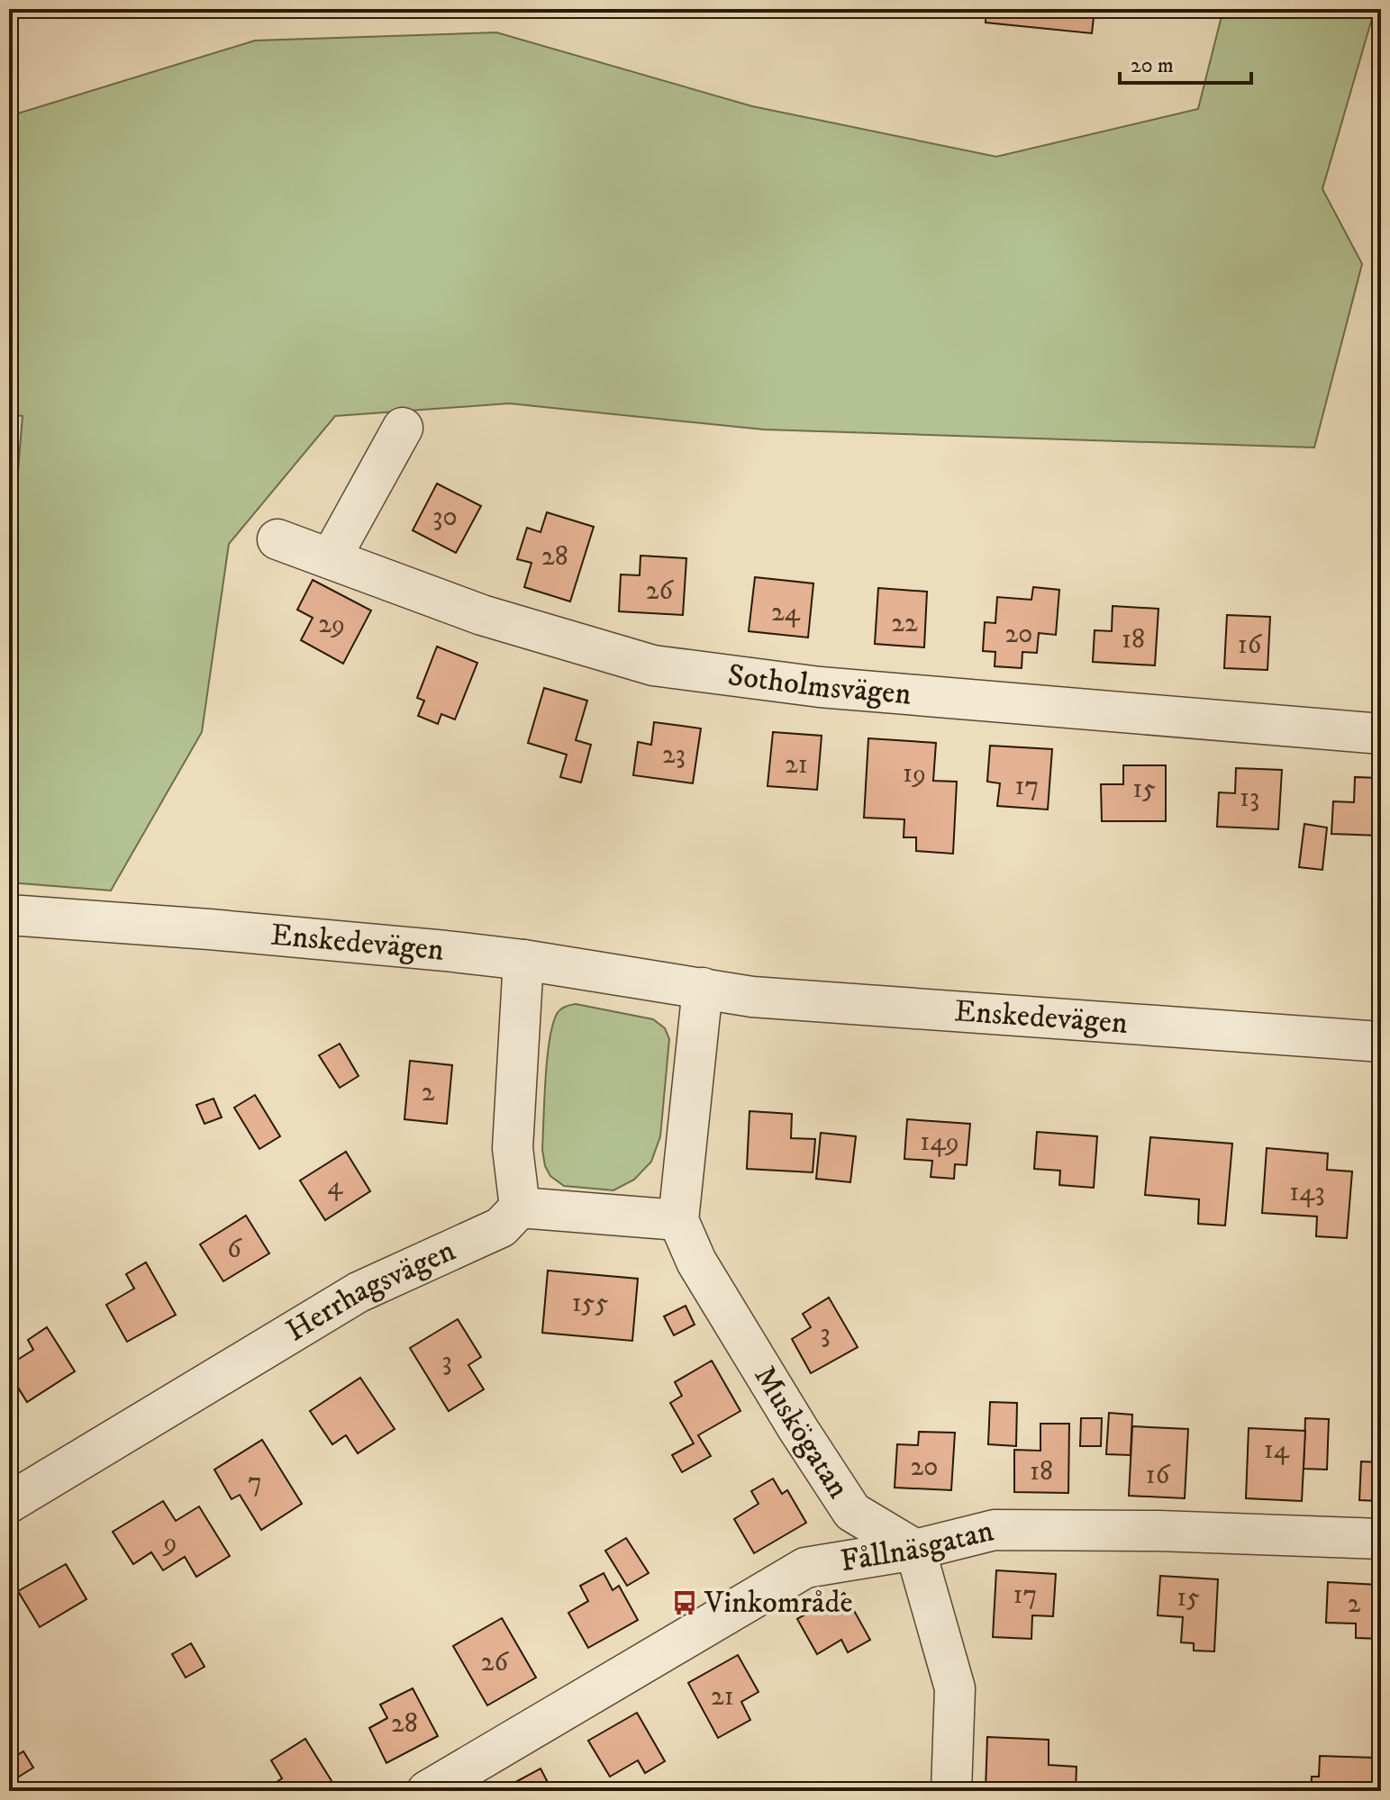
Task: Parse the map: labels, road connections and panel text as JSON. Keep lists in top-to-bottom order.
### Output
{
  "streets": {
    "street": [
      "Sotholmsvägen",
      "Enskedevägen",
      "Herrhagsvägen",
      "Muskögatan",
      "Fållnäsgatan"
    ]
  },
  "crossings": [
    ["Enskedevägen", "Muskögatan"],
    ["Muskögatan", "Fållnäsgatan"]
  ],
  "places": {
    "bus stop": ["Vinkområde"]
  },
  "house_numbers": [
    "30",
    "28",
    "26",
    "24",
    "22",
    "29",
    "20",
    "18",
    "16",
    "23",
    "21",
    "19",
    "17",
    "15",
    "13",
    "2",
    "149",
    "4",
    "143",
    "6",
    "155",
    "3",
    "3",
    "14",
    "20",
    "18",
    "16",
    "7",
    "9",
    "17",
    "15",
    "2",
    "26",
    "21",
    "28"
  ],
  "scale_bar": "20 m"
}
